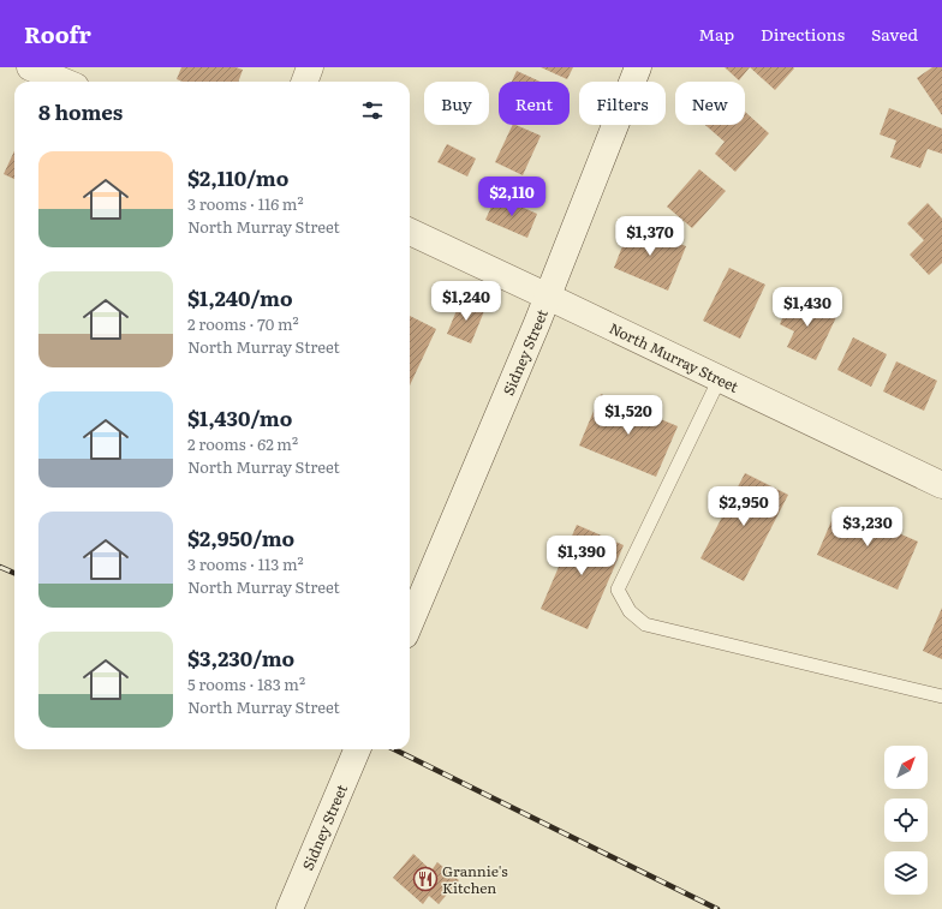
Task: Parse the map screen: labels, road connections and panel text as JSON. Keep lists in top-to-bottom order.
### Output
{
  "streets": {
    "main road": ["Sidney Street", "North Murray Street"]
  },
  "crossings": [
    ["Sidney Street", "North Murray Street"]
  ],
  "places": {
    "restaurant": ["Grannie's Kitchen"]
  },
  "north": "top right",
  "page": {
    "header": "Roofr",
    "nav": ["Map", "Directions", "Saved"],
    "chip": [
      "Buy",
      "Rent",
      "Filters",
      "New"
    ],
    "heading": "8 homes",
    "list": [
      {
        "name": "$2,110/mo",
        "note": "3 rooms · 116 m² · North Murray Street"
      },
      {
        "name": "$1,240/mo",
        "note": "2 rooms · 70 m² · North Murray Street"
      },
      {
        "name": "$1,430/mo",
        "note": "2 rooms · 62 m² · North Murray Street"
      },
      {
        "name": "$2,950/mo",
        "note": "3 rooms · 113 m² · North Murray Street"
      },
      {
        "name": "$3,230/mo",
        "note": "5 rooms · 183 m² · North Murray Street"
      }
    ],
    "price": [
      "$2,110",
      "$1,370",
      "$1,240",
      "$1,430",
      "$1,520",
      "$2,950",
      "$3,230",
      "$1,390"
    ]
  }
}
